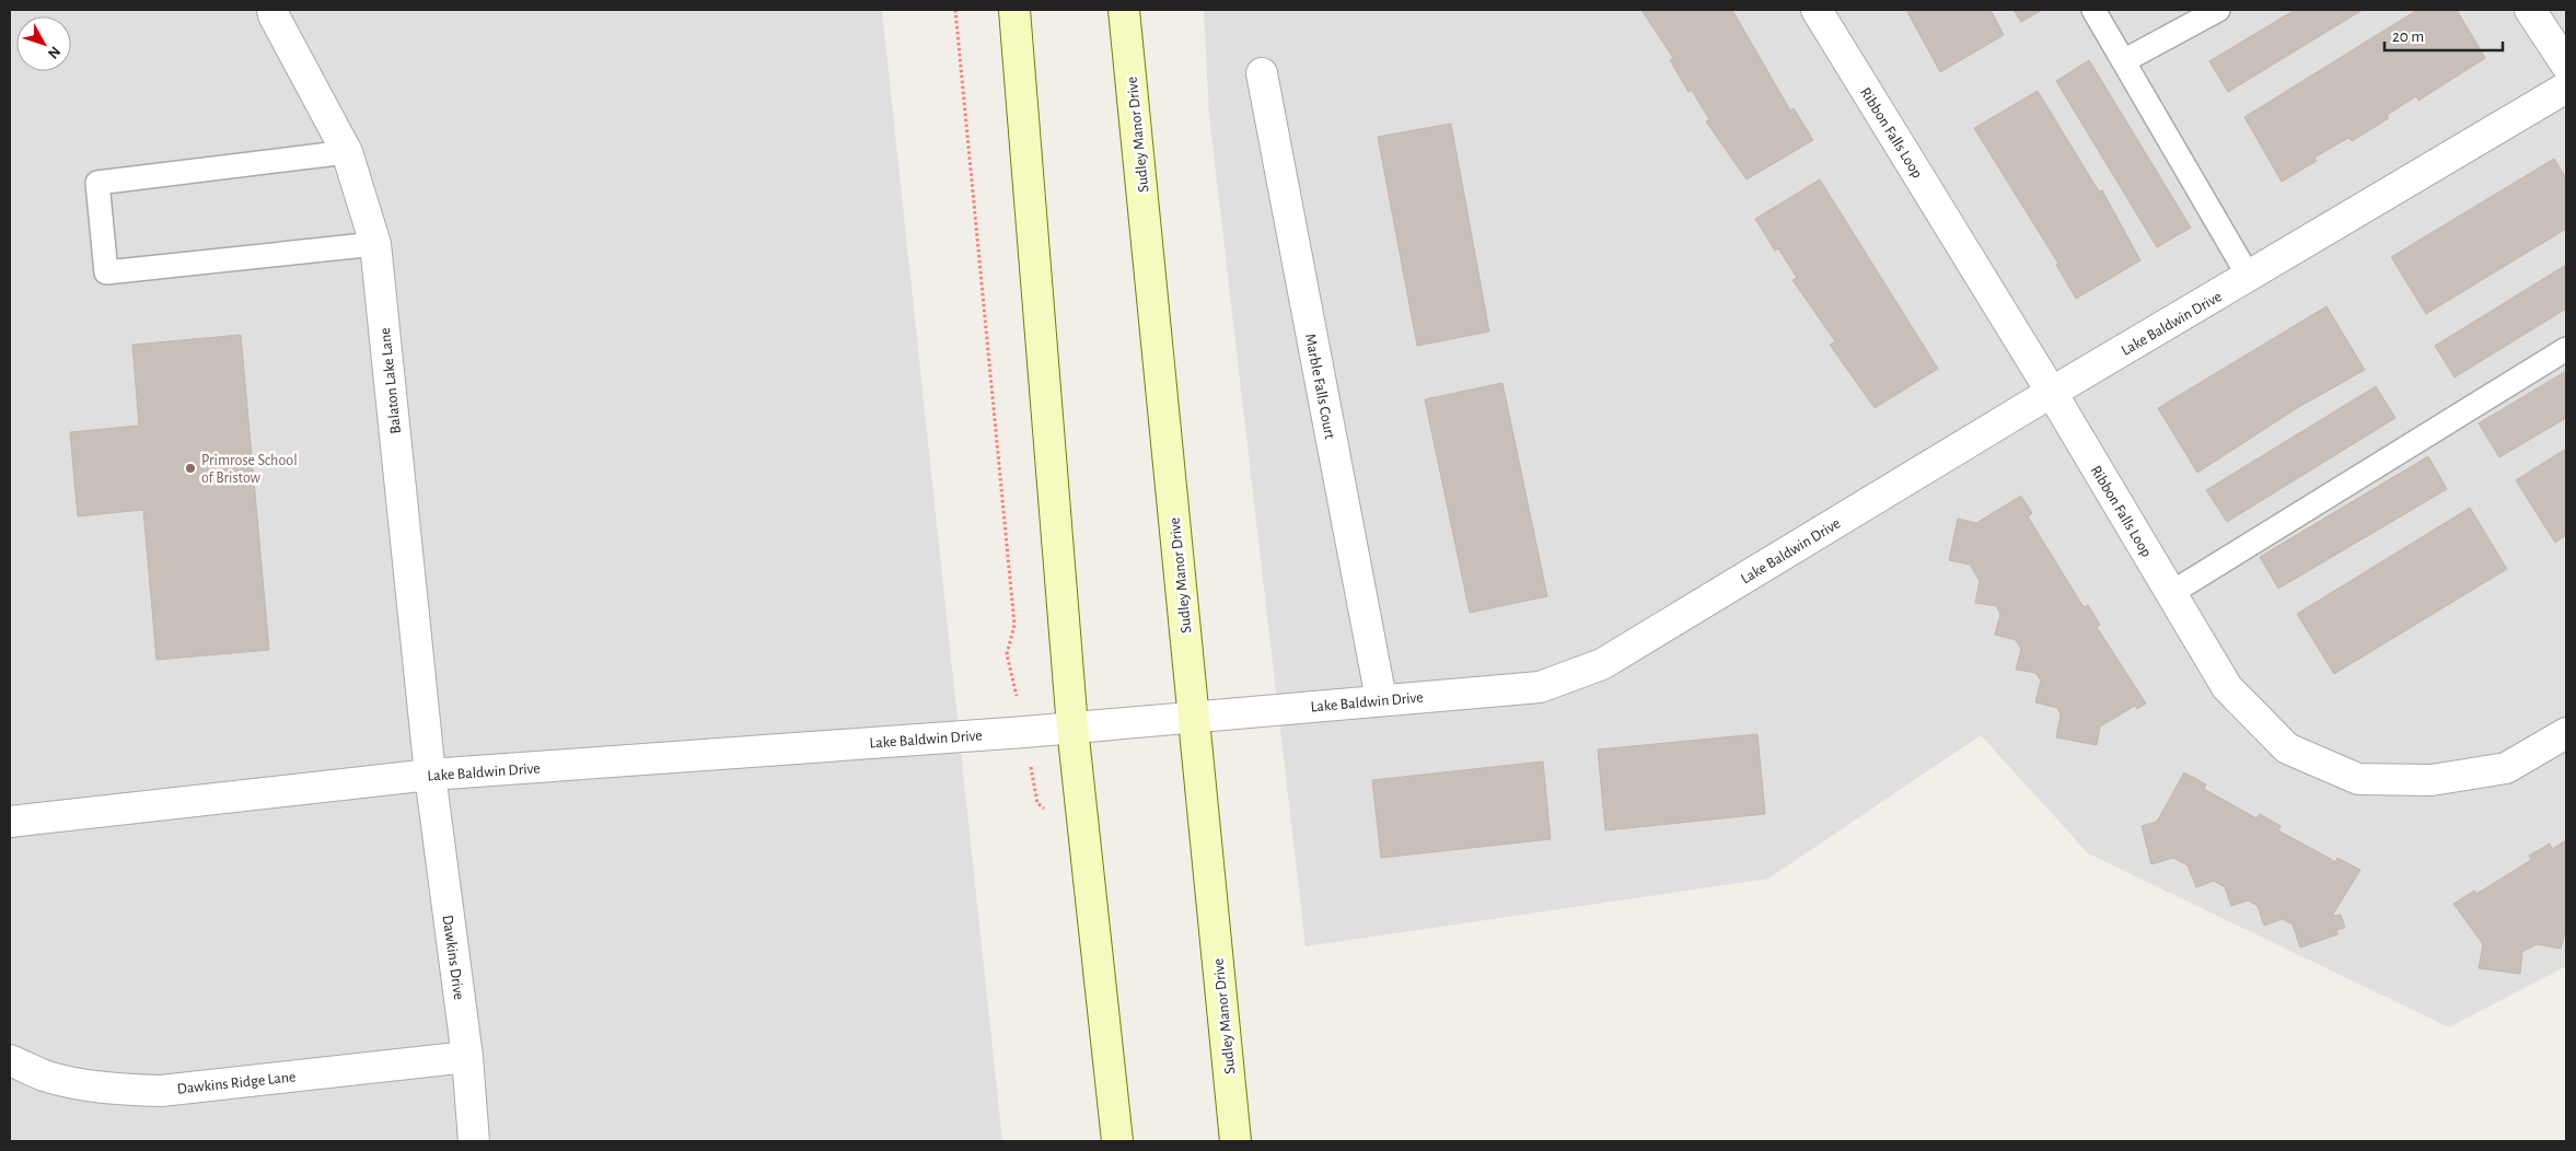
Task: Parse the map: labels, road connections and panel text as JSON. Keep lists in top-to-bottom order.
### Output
{
  "streets": {
    "main road": ["Sudley Manor Drive"],
    "street": [
      "Ribbon Falls Loop",
      "Lake Baldwin Drive",
      "Balaton Lake Lane",
      "Marble Falls Court",
      "Dawkins Drive",
      "Dawkins Ridge Lane"
    ]
  },
  "crossings": [
    ["Ribbon Falls Loop", "Lake Baldwin Drive"],
    ["Sudley Manor Drive", "Lake Baldwin Drive"],
    ["Lake Baldwin Drive", "Balaton Lake Lane"],
    ["Lake Baldwin Drive", "Marble Falls Court"],
    ["Lake Baldwin Drive", "Dawkins Drive"],
    ["Balaton Lake Lane", "Dawkins Drive"],
    ["Dawkins Drive", "Dawkins Ridge Lane"]
  ],
  "places": ["Primrose School of Bristow"],
  "scale_bar": "20 m",
  "north": "bottom right"
}
